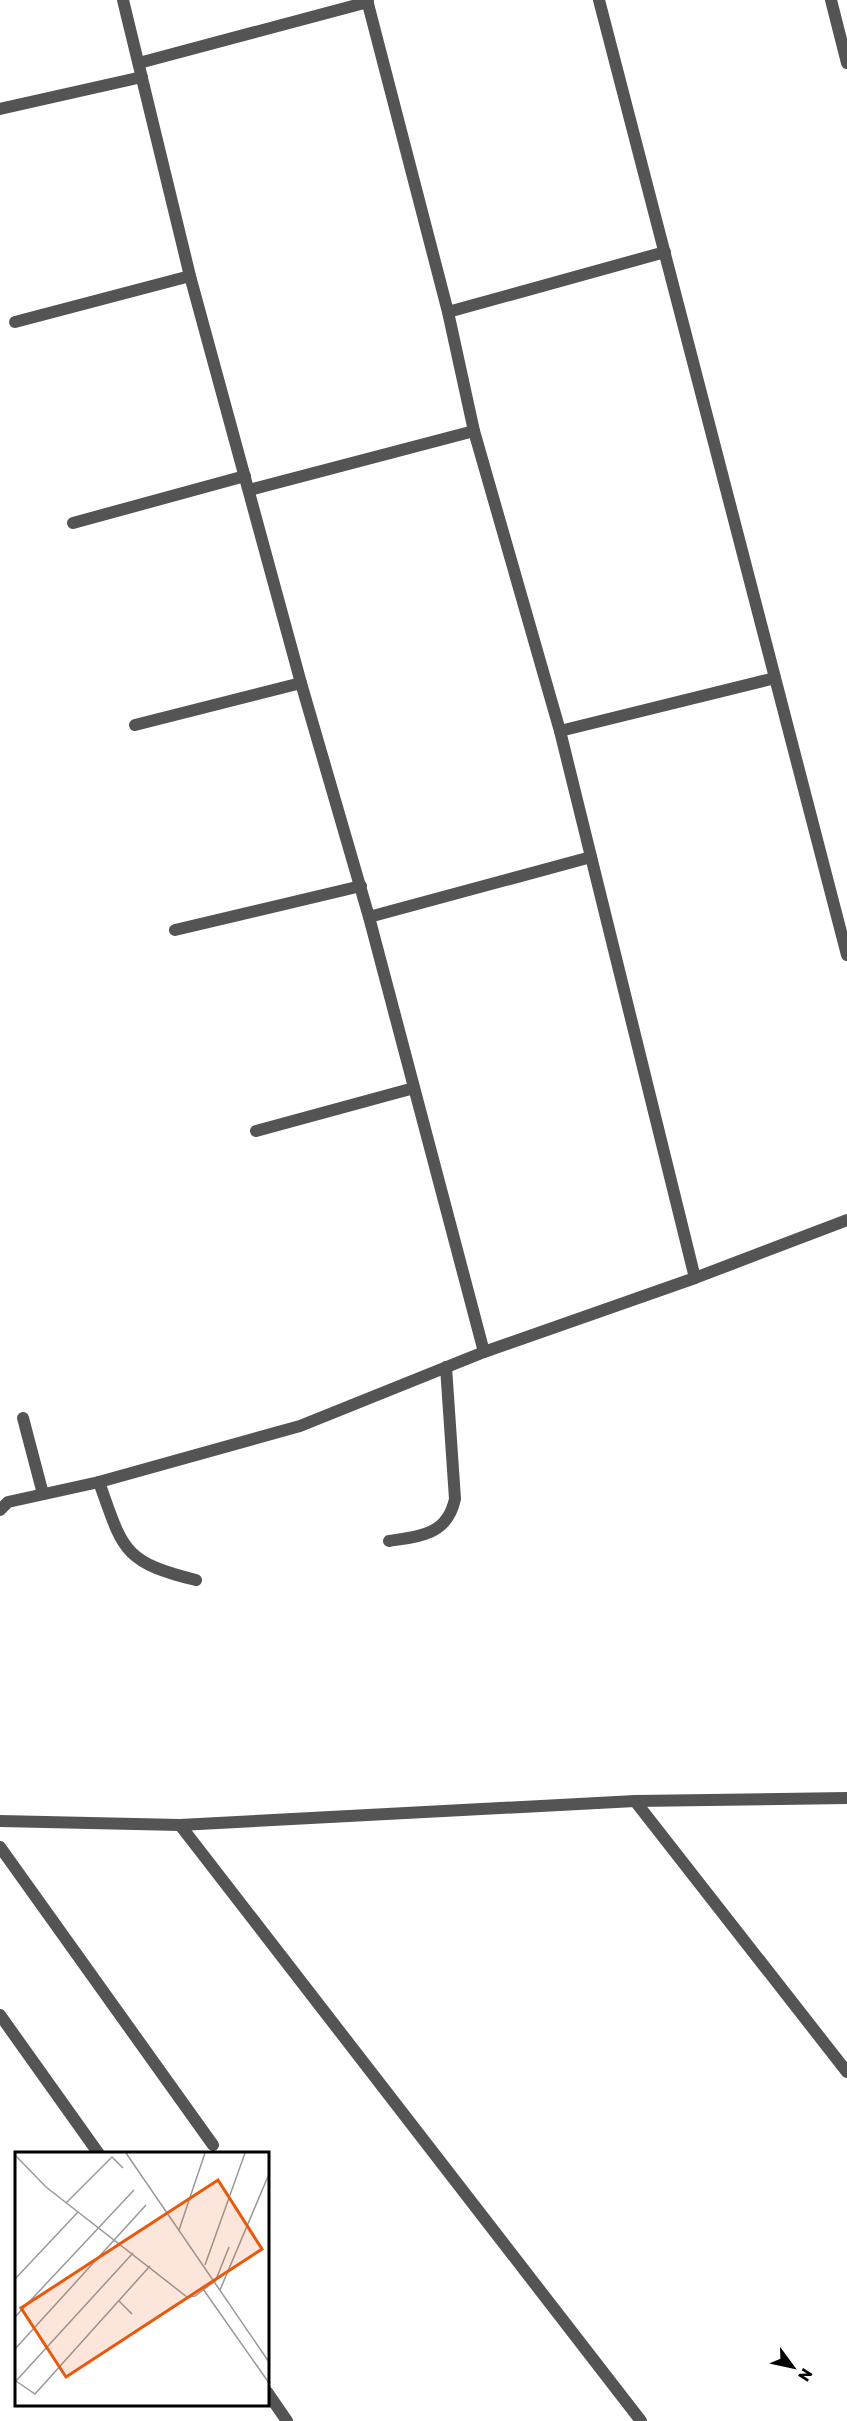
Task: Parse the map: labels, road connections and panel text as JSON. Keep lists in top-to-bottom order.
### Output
{
  "north": "bottom right"
}
